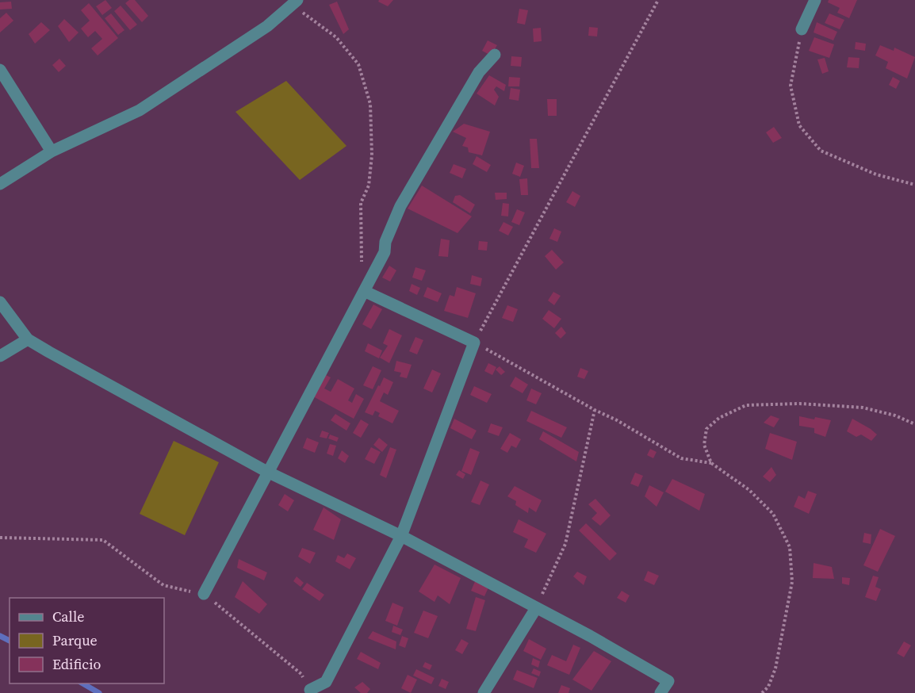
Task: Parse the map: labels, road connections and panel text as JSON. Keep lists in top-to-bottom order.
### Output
{
  "legend": ["Calle", "Parque", "Edificio"]
}
